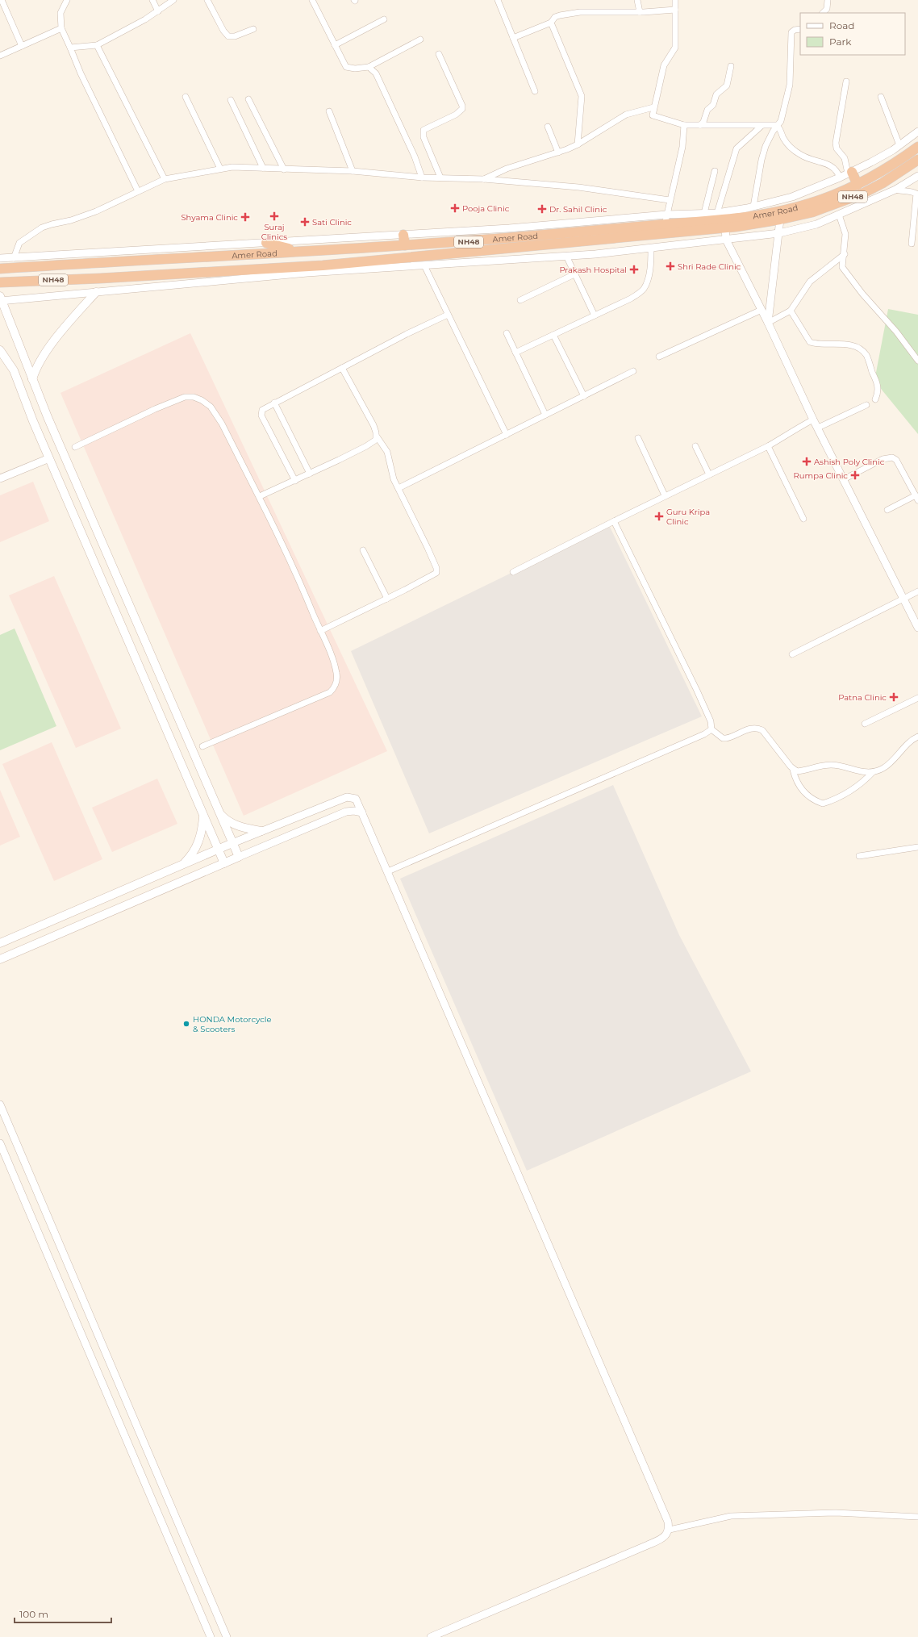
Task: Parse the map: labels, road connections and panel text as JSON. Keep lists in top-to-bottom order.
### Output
{
  "streets": {
    "highway": ["NH48", "Amer Road"]
  },
  "places": {
    "health": [
      "Pooja Clinic",
      "Dr. Sahil Clinic",
      "Suraj Clinics",
      "Shyama Clinic",
      "Sati Clinic",
      "Shri Rade Clinic",
      "Prakash Hospital",
      "Ashish Poly Clinic",
      "Rumpa Clinic",
      "Guru Kripa Clinic",
      "Patna Clinic"
    ],
    "other": ["HONDA Motorcycle & Scooters"]
  },
  "legend": ["Road", "Park"],
  "scale_bar": "100 m"
}
